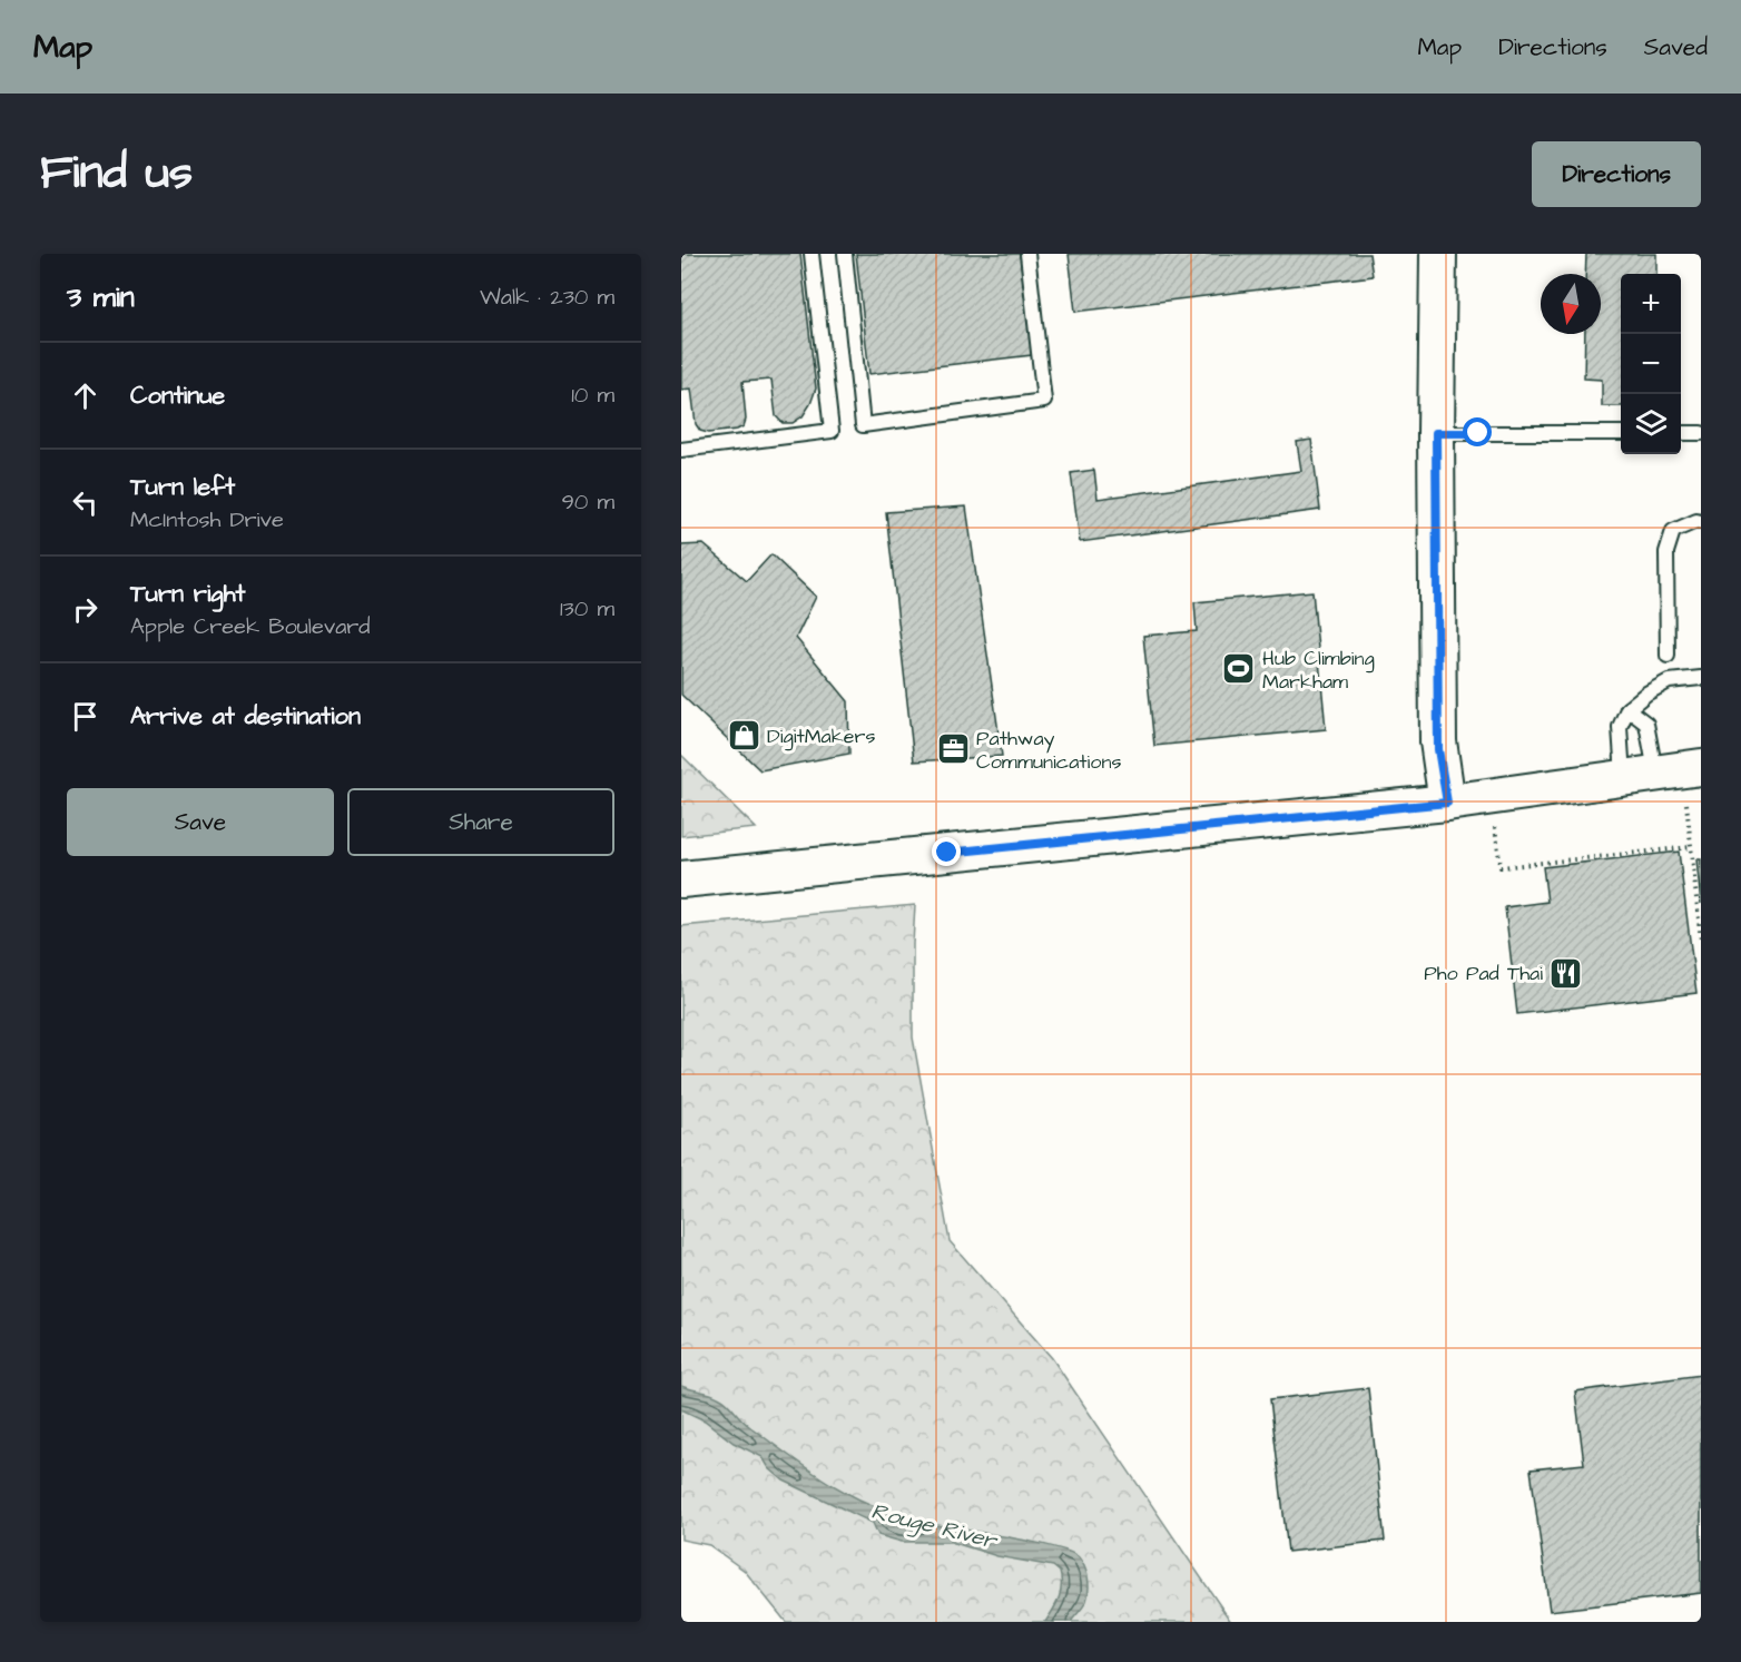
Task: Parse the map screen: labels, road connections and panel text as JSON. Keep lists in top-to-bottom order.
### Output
{
  "water": ["Rouge River"],
  "places": {
    "sports": ["Hub Climbing Markham"],
    "shop": ["DigitMakers"],
    "office": ["Pathway Communications"],
    "restaurant": ["Pho Pad Thai"]
  },
  "north": "bottom",
  "page": {
    "header": "Map",
    "nav": ["Map", "Directions", "Saved"],
    "title": "Find us",
    "buttons": [
      "Directions",
      ["Save", "Share"]
    ],
    "heading": ["3 min", "Walk · 230 m"],
    "map_buttons": ["+", "−"],
    "list": [
      ["Continue", "10 m"],
      ["Turn left", "McIntosh Drive", "90 m"],
      ["Turn right", "Apple Creek Boulevard", "130 m"],
      "Arrive at destination"
    ]
  }
}
